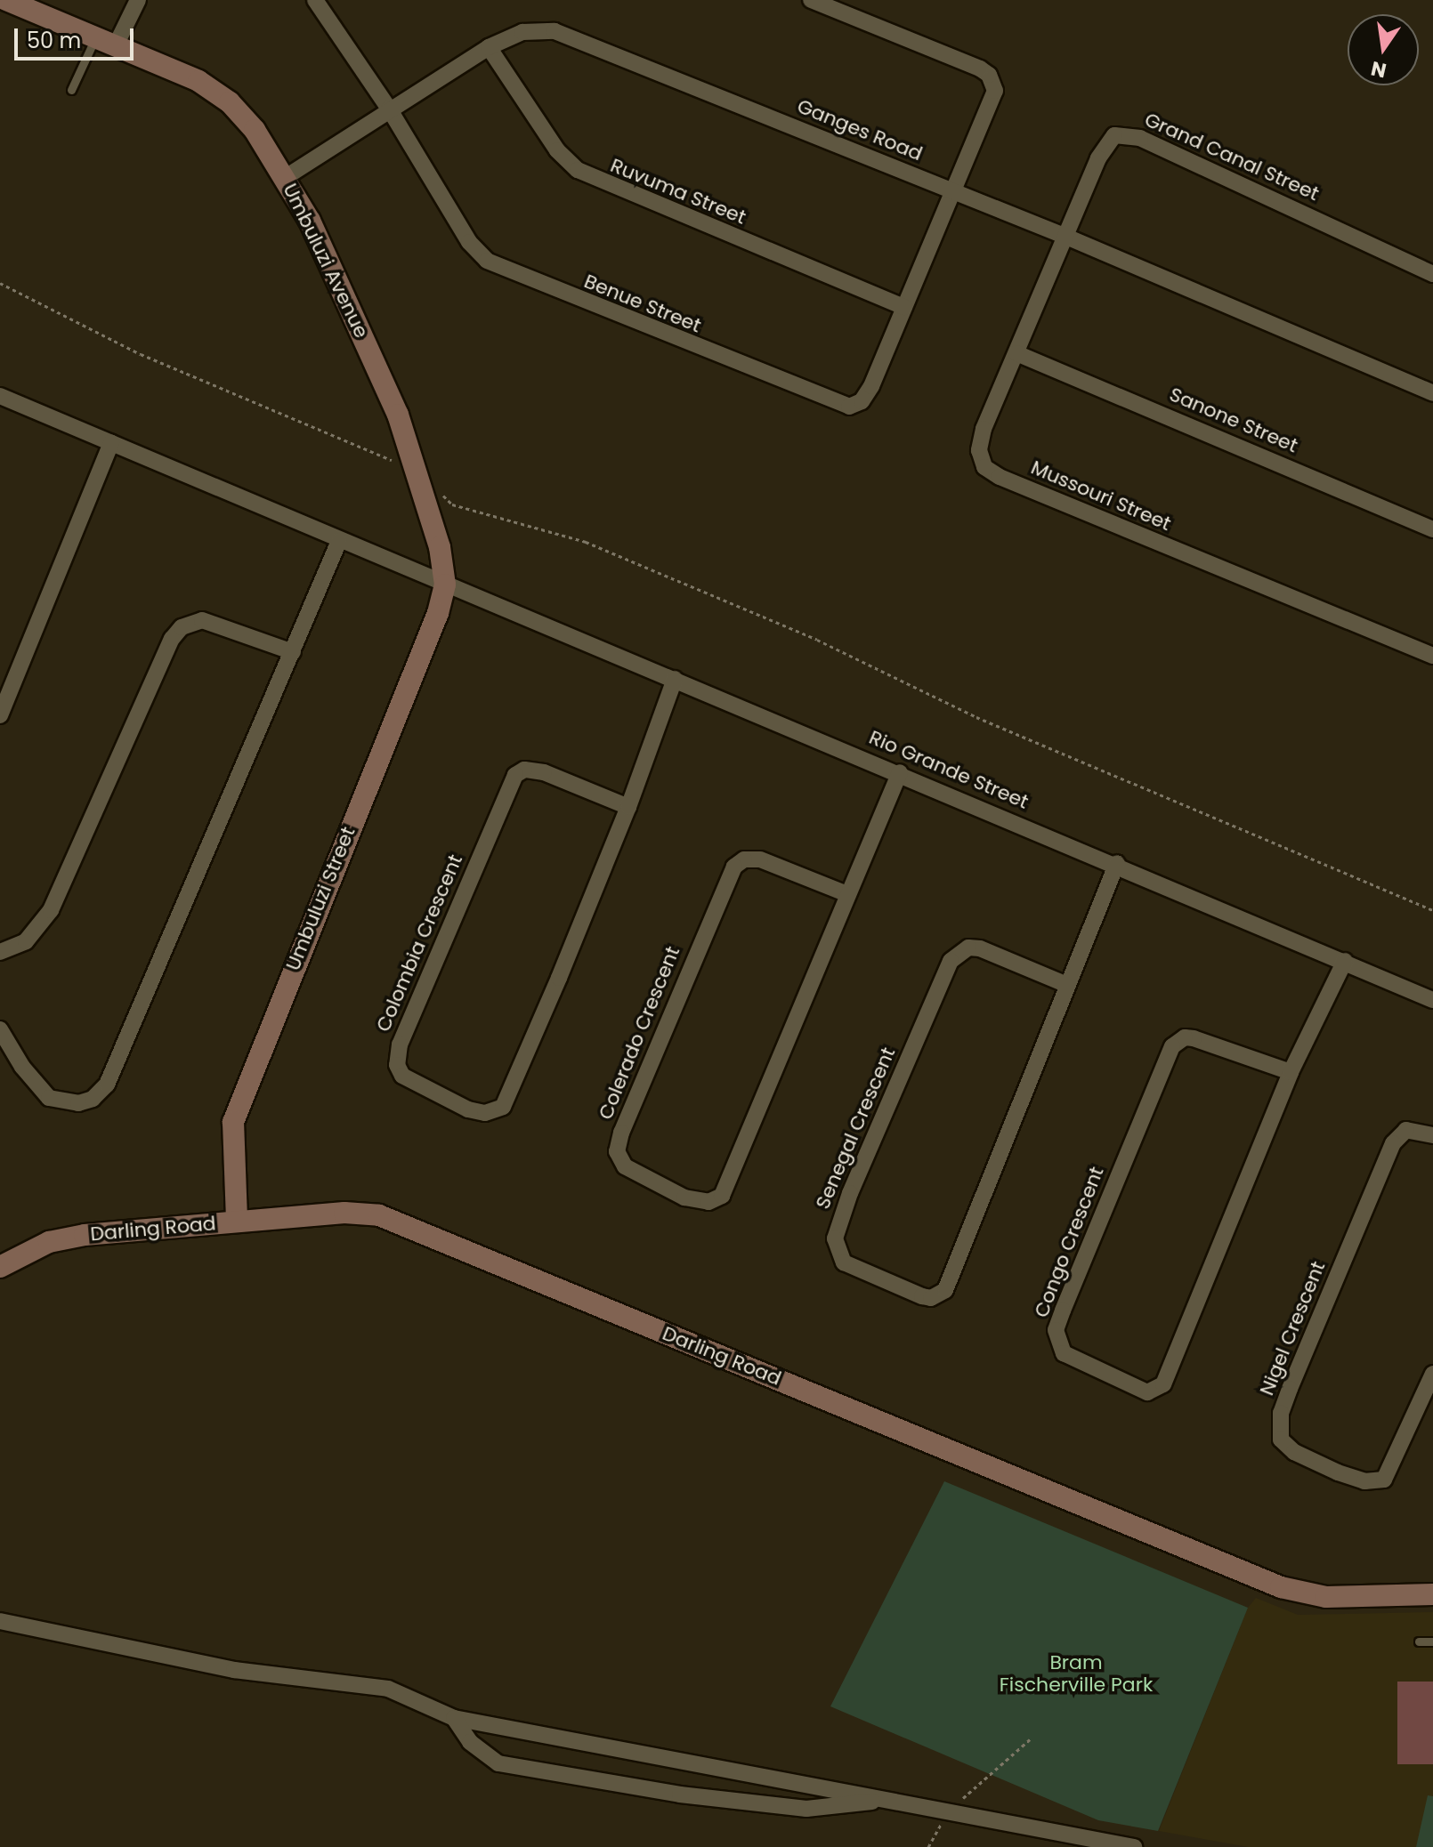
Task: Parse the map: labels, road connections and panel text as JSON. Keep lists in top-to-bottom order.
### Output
{
  "streets": {
    "street": [
      "Ganges Road",
      "Grand Canal Street",
      "Ruvuma Street",
      "Umbuluzi Avenue",
      "Benue Street",
      "Sanone Street",
      "Mussouri Street",
      "Rio Grande Street",
      "Umbuluzi Street",
      "Colombia Crescent",
      "Colerado Crescent",
      "Senegal Crescent",
      "Darling Road",
      "Congo Crescent",
      "Nigel Crescent"
    ]
  },
  "crossings": [
    ["Ganges Road", "Grand Canal Street"],
    ["Ganges Road", "Ruvuma Street"],
    ["Ganges Road", "Umbuluzi Avenue"],
    ["Ganges Road", "Benue Street"],
    ["Ganges Road", "Mussouri Street"],
    ["Grand Canal Street", "Mussouri Street"],
    ["Ruvuma Street", "Benue Street"],
    ["Umbuluzi Avenue", "Rio Grande Street"],
    ["Umbuluzi Avenue", "Umbuluzi Street"],
    ["Sanone Street", "Mussouri Street"],
    ["Rio Grande Street", "Umbuluzi Street"],
    ["Rio Grande Street", "Colombia Crescent"],
    ["Rio Grande Street", "Colerado Crescent"],
    ["Rio Grande Street", "Senegal Crescent"],
    ["Rio Grande Street", "Congo Crescent"],
    ["Umbuluzi Street", "Darling Road"]
  ],
  "parks": ["Bram Fischerville Park"],
  "scale_bar": "50 m",
  "north": "bottom"
}
